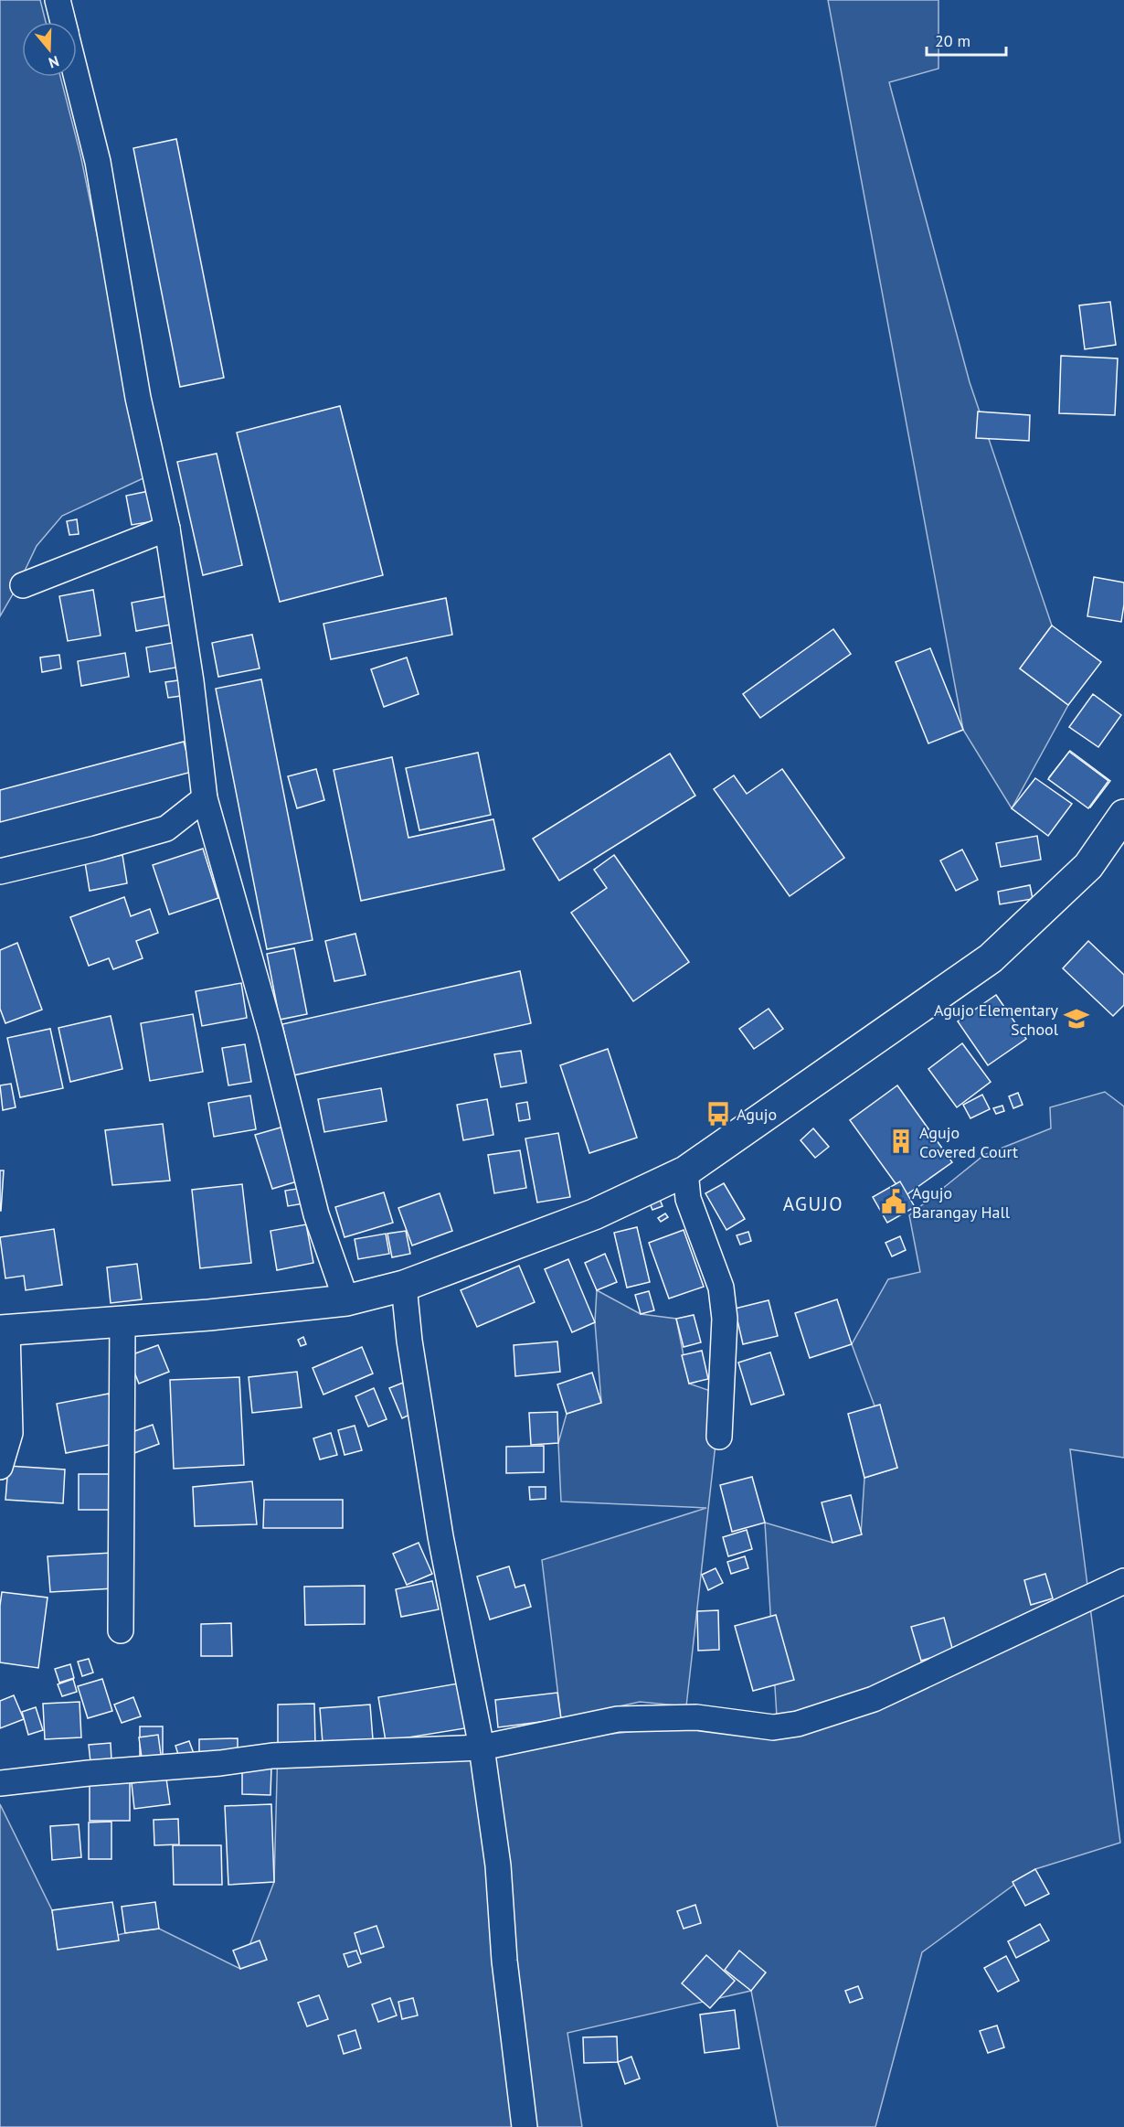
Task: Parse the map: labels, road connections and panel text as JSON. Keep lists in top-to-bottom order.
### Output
{
  "districts": ["AGUJO"],
  "places": {
    "school or university": ["Agujo Elementary School"],
    "bus stop": ["Agujo"],
    "building": ["Agujo Covered Court"],
    "public building": ["Agujo Barangay Hall"]
  },
  "scale_bar": "20 m",
  "north": "bottom"
}
